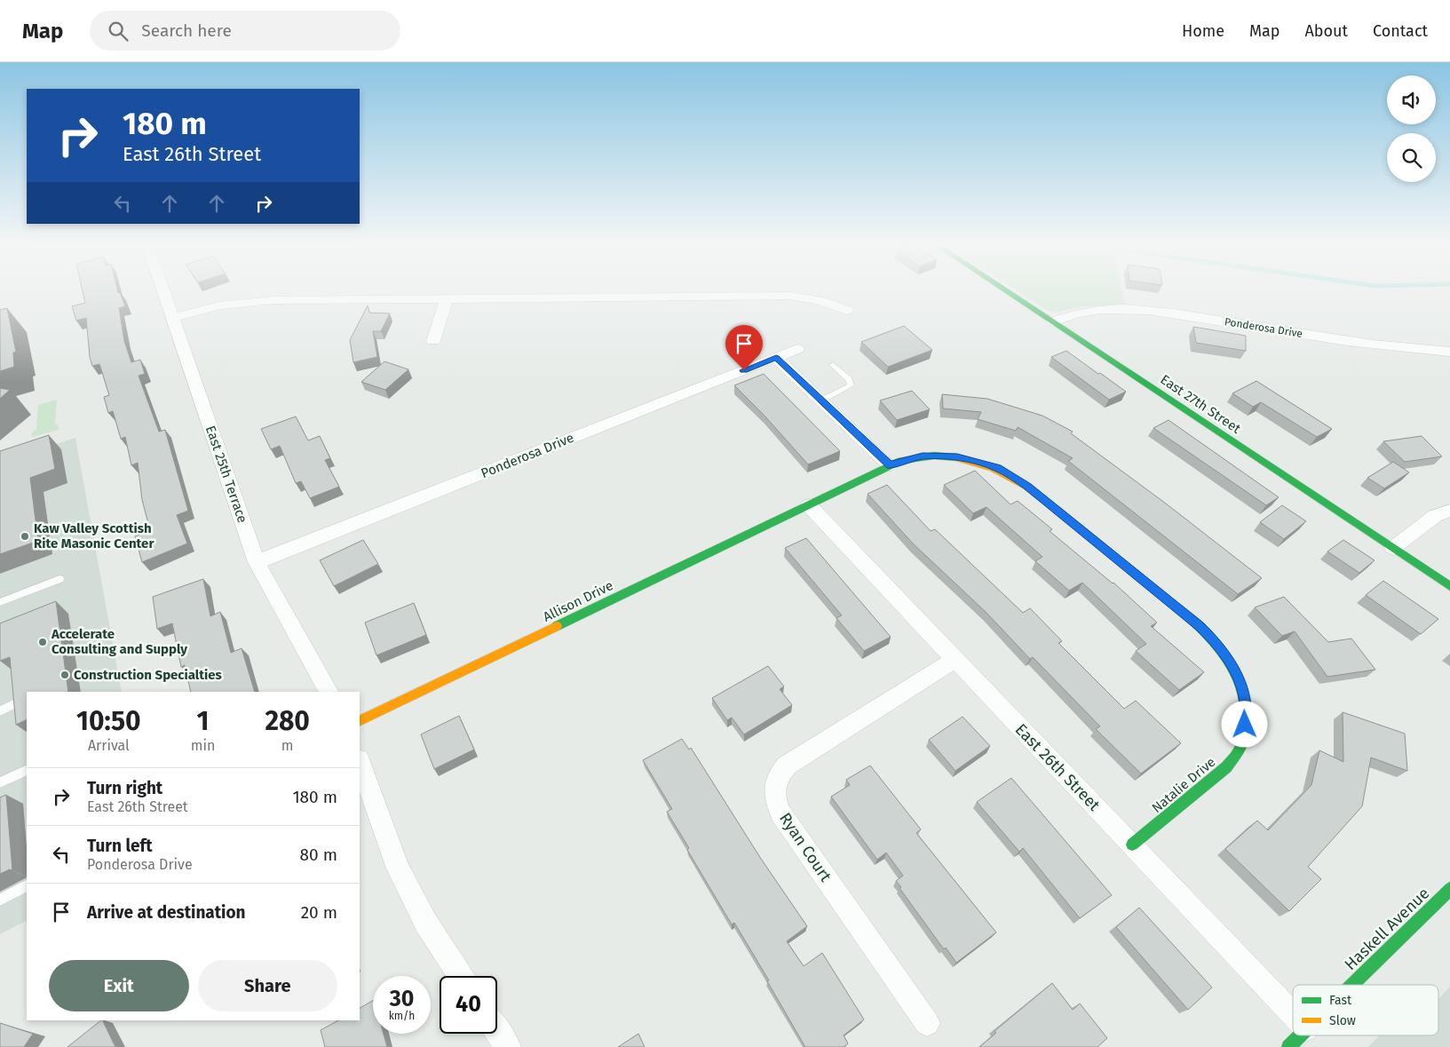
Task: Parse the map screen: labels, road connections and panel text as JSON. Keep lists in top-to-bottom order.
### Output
{
  "streets": {
    "street": [
      "Ponderosa Drive",
      "East 27th Street",
      "East 25th Terrace",
      "Allison Drive",
      "East 26th Street",
      "Natalie Drive",
      "Ryan Court",
      "Haskell Avenue"
    ]
  },
  "crossings": [
    ["Ponderosa Drive", "East 27th Street"],
    ["Ponderosa Drive", "East 25th Terrace"],
    ["Allison Drive", "East 26th Street"],
    ["Allison Drive", "Natalie Drive"],
    ["East 26th Street", "Natalie Drive"],
    ["East 26th Street", "Ryan Court"]
  ],
  "places": ["Kaw Valley Scottish Rite Masonic Center", "Accelerate Consulting and Supply", "Construction Specialties"],
  "legend": ["Fast", "Slow"],
  "page": {
    "header": "Map",
    "search": "Search here",
    "nav": [
      "Home",
      "Map",
      "About",
      "Contact"
    ],
    "turn": ["180 m", "East 26th Street"],
    "eta": [
      "10:50",
      "Arrival",
      "1",
      "min",
      "280",
      "m"
    ],
    "list": [
      {
        "name": "Turn right",
        "note": "East 26th Street",
        "value": "180 m"
      },
      {
        "name": "Turn left",
        "note": "Ponderosa Drive",
        "value": "80 m"
      },
      {
        "name": "Arrive at destination",
        "value": "20 m"
      }
    ],
    "buttons": ["Exit", "Share"],
    "speed": "30 km/h",
    "limit": "40"
  }
}
